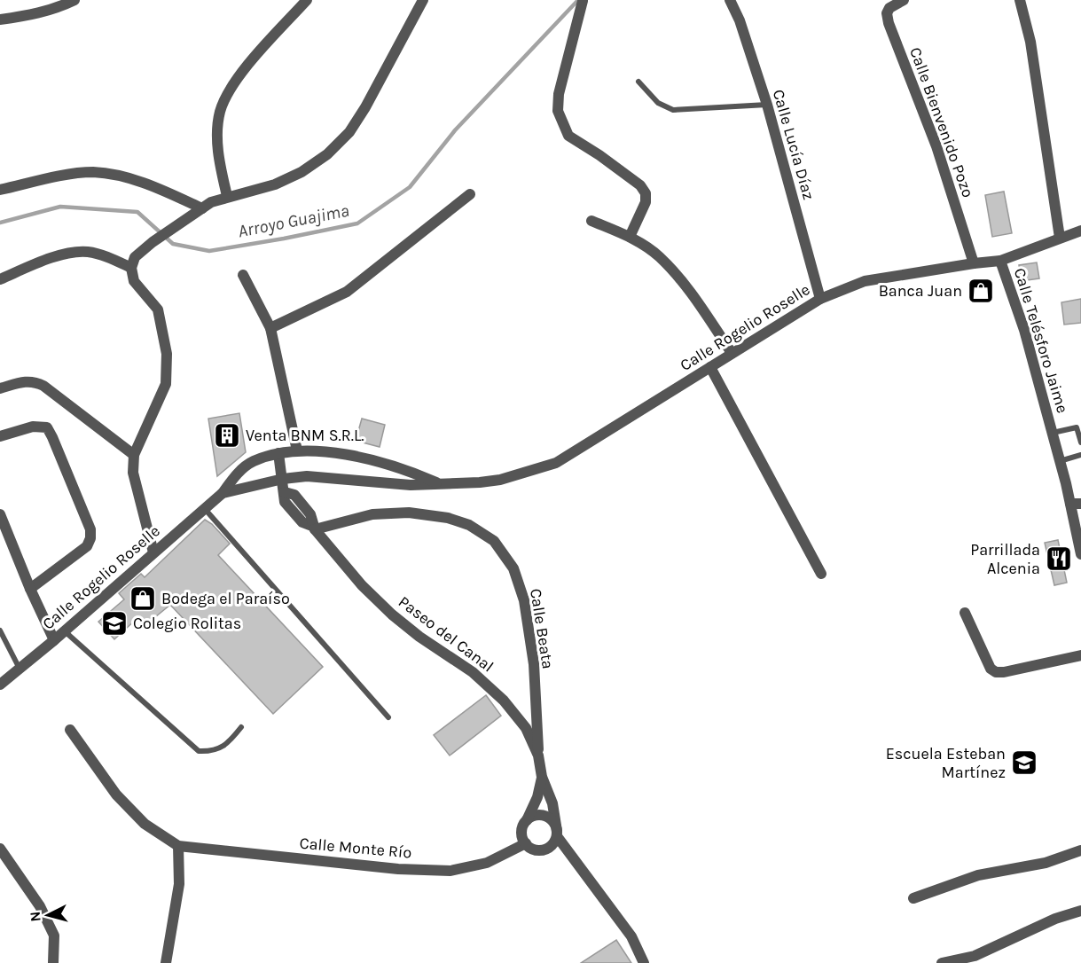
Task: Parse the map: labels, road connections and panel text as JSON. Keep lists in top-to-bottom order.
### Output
{
  "streets": {
    "street": [
      "Calle Bienvenido Pozo",
      "Calle Lucía Díaz",
      "Calle Rogelio Roselle",
      "Calle Telésforo Jaime",
      "Calle Beata",
      "Paseo del Canal",
      "Calle Monte Río"
    ]
  },
  "crossings": [
    ["Calle Bienvenido Pozo", "Calle Rogelio Roselle"],
    ["Calle Lucía Díaz", "Calle Rogelio Roselle"],
    ["Calle Rogelio Roselle", "Calle Telésforo Jaime"],
    ["Calle Rogelio Roselle", "Paseo del Canal"],
    ["Calle Beata", "Paseo del Canal"],
    ["Paseo del Canal", "Calle Monte Río"]
  ],
  "water": ["Arroyo Guajima"],
  "places": {
    "shop": ["Banca Juan", "Bodega el Paraíso"],
    "building": ["Venta BNM S.R.L."],
    "restaurant": ["Parrillada Alcenia"],
    "school or university": ["Colegio Rolitas", "Escuela Esteban Martínez"]
  },
  "north": "left"
}
